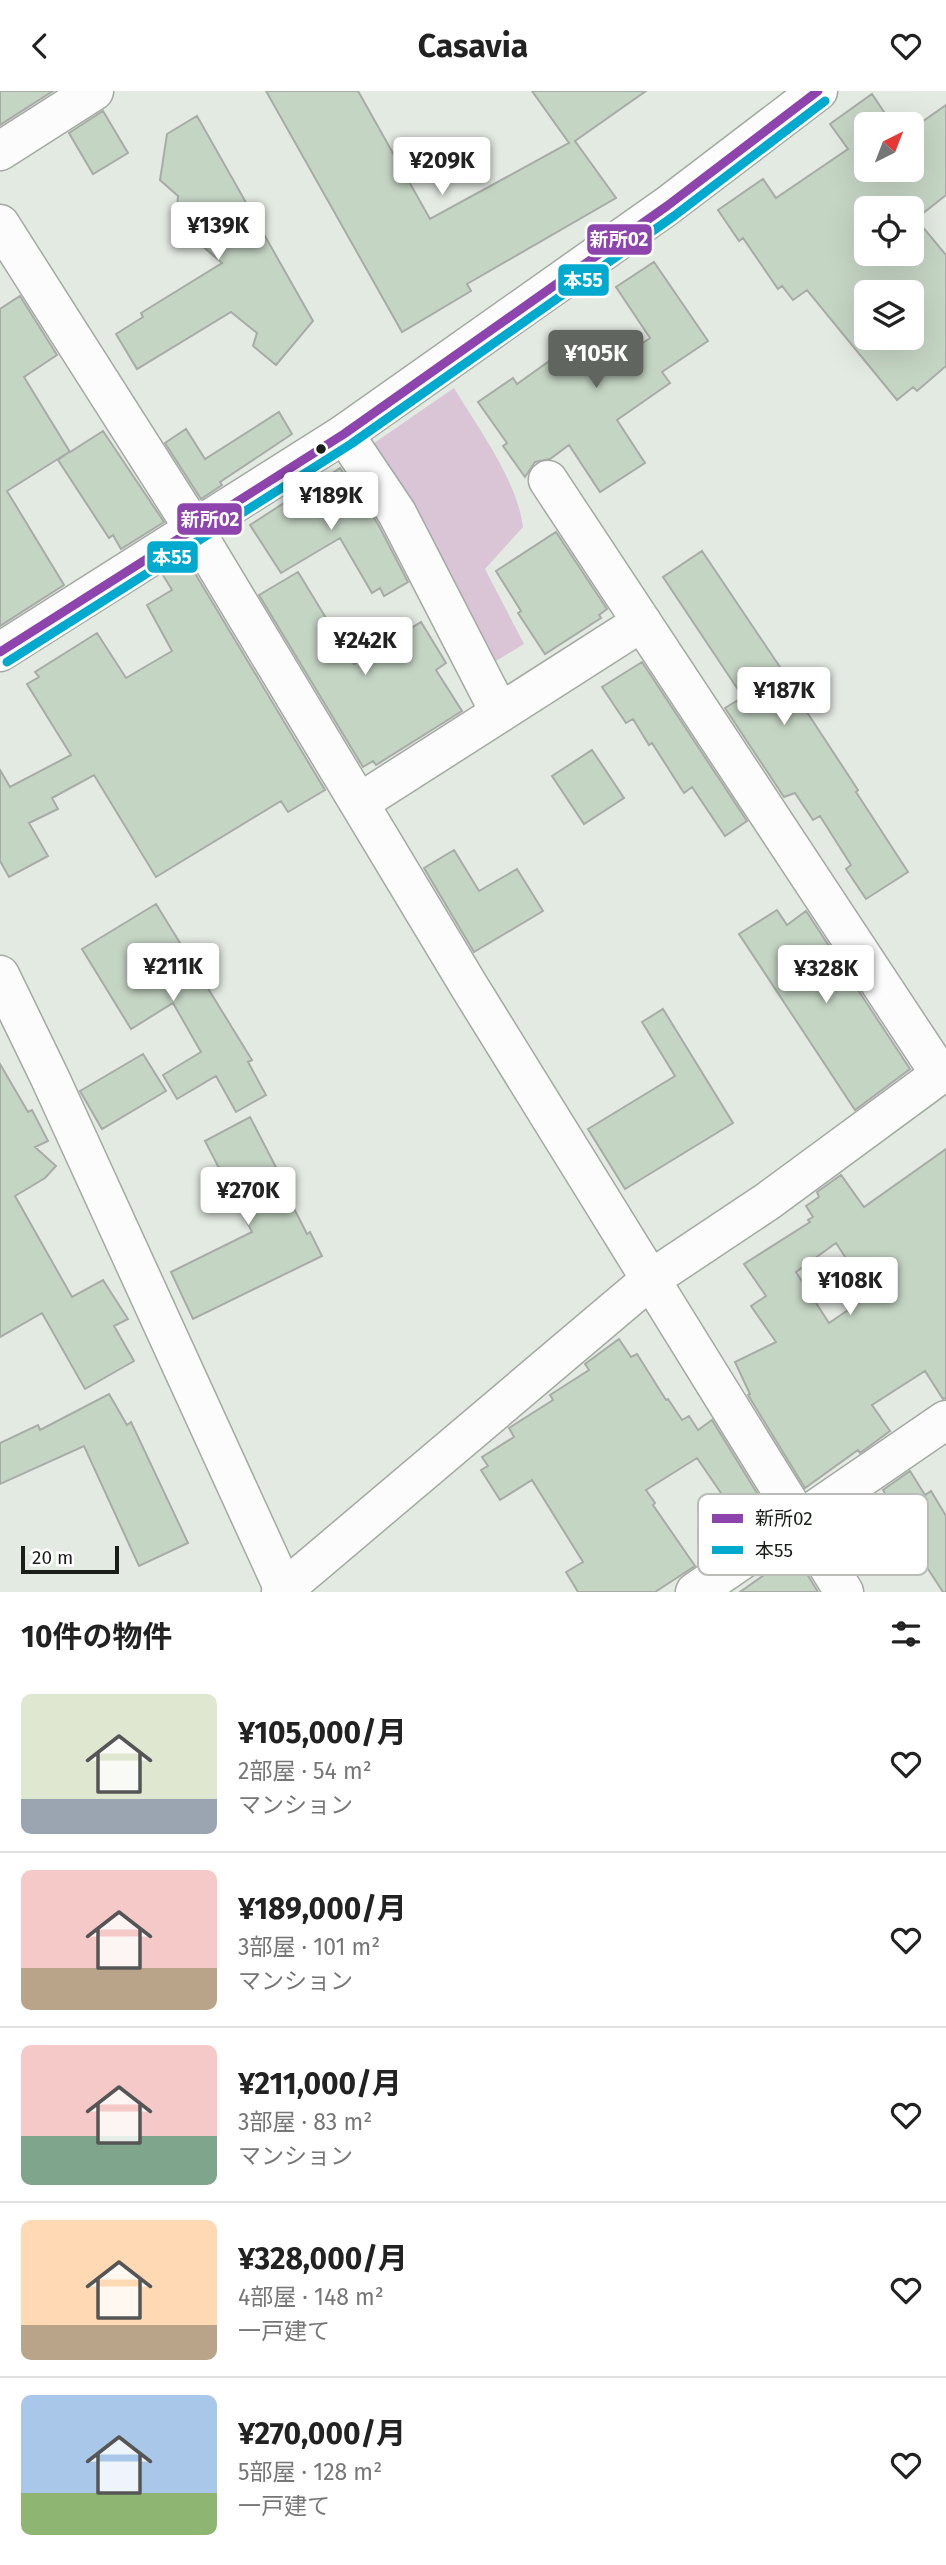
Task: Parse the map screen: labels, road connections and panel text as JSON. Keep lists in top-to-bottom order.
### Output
{
  "lines": ["transit line 新所02", "transit line 本55"],
  "legend": ["新所02", "本55"],
  "scale_bar": "20 m",
  "north": "top right",
  "page": {
    "header": "Casavia",
    "price": [
      "¥209K",
      "¥139K",
      "¥105K",
      "¥189K",
      "¥242K",
      "¥187K",
      "¥211K",
      "¥328K",
      "¥270K",
      "¥108K"
    ],
    "scale": "20 m",
    "heading": "10件の物件",
    "list": [
      {
        "name": "¥105,000/月",
        "note": "2部屋 · 54 m² · マンション"
      },
      {
        "name": "¥189,000/月",
        "note": "3部屋 · 101 m² · マンション"
      },
      {
        "name": "¥211,000/月",
        "note": "3部屋 · 83 m² · マンション"
      },
      {
        "name": "¥328,000/月",
        "note": "4部屋 · 148 m² · 一戸建て"
      },
      {
        "name": "¥270,000/月",
        "note": "5部屋 · 128 m² · 一戸建て"
      }
    ]
  }
}
